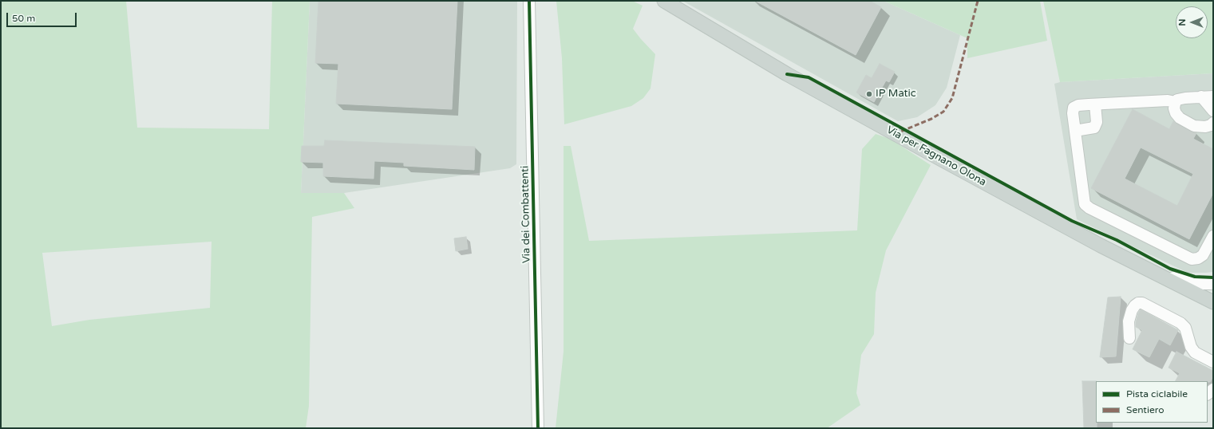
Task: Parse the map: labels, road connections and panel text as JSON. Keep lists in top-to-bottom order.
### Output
{
  "streets": {
    "main road": ["Via per Fagnano Olona"],
    "street": ["Via dei Combattenti"]
  },
  "places": ["IP Matic"],
  "legend": ["Pista ciclabile", "Sentiero"],
  "scale_bar": "50 m",
  "north": "left"
}
